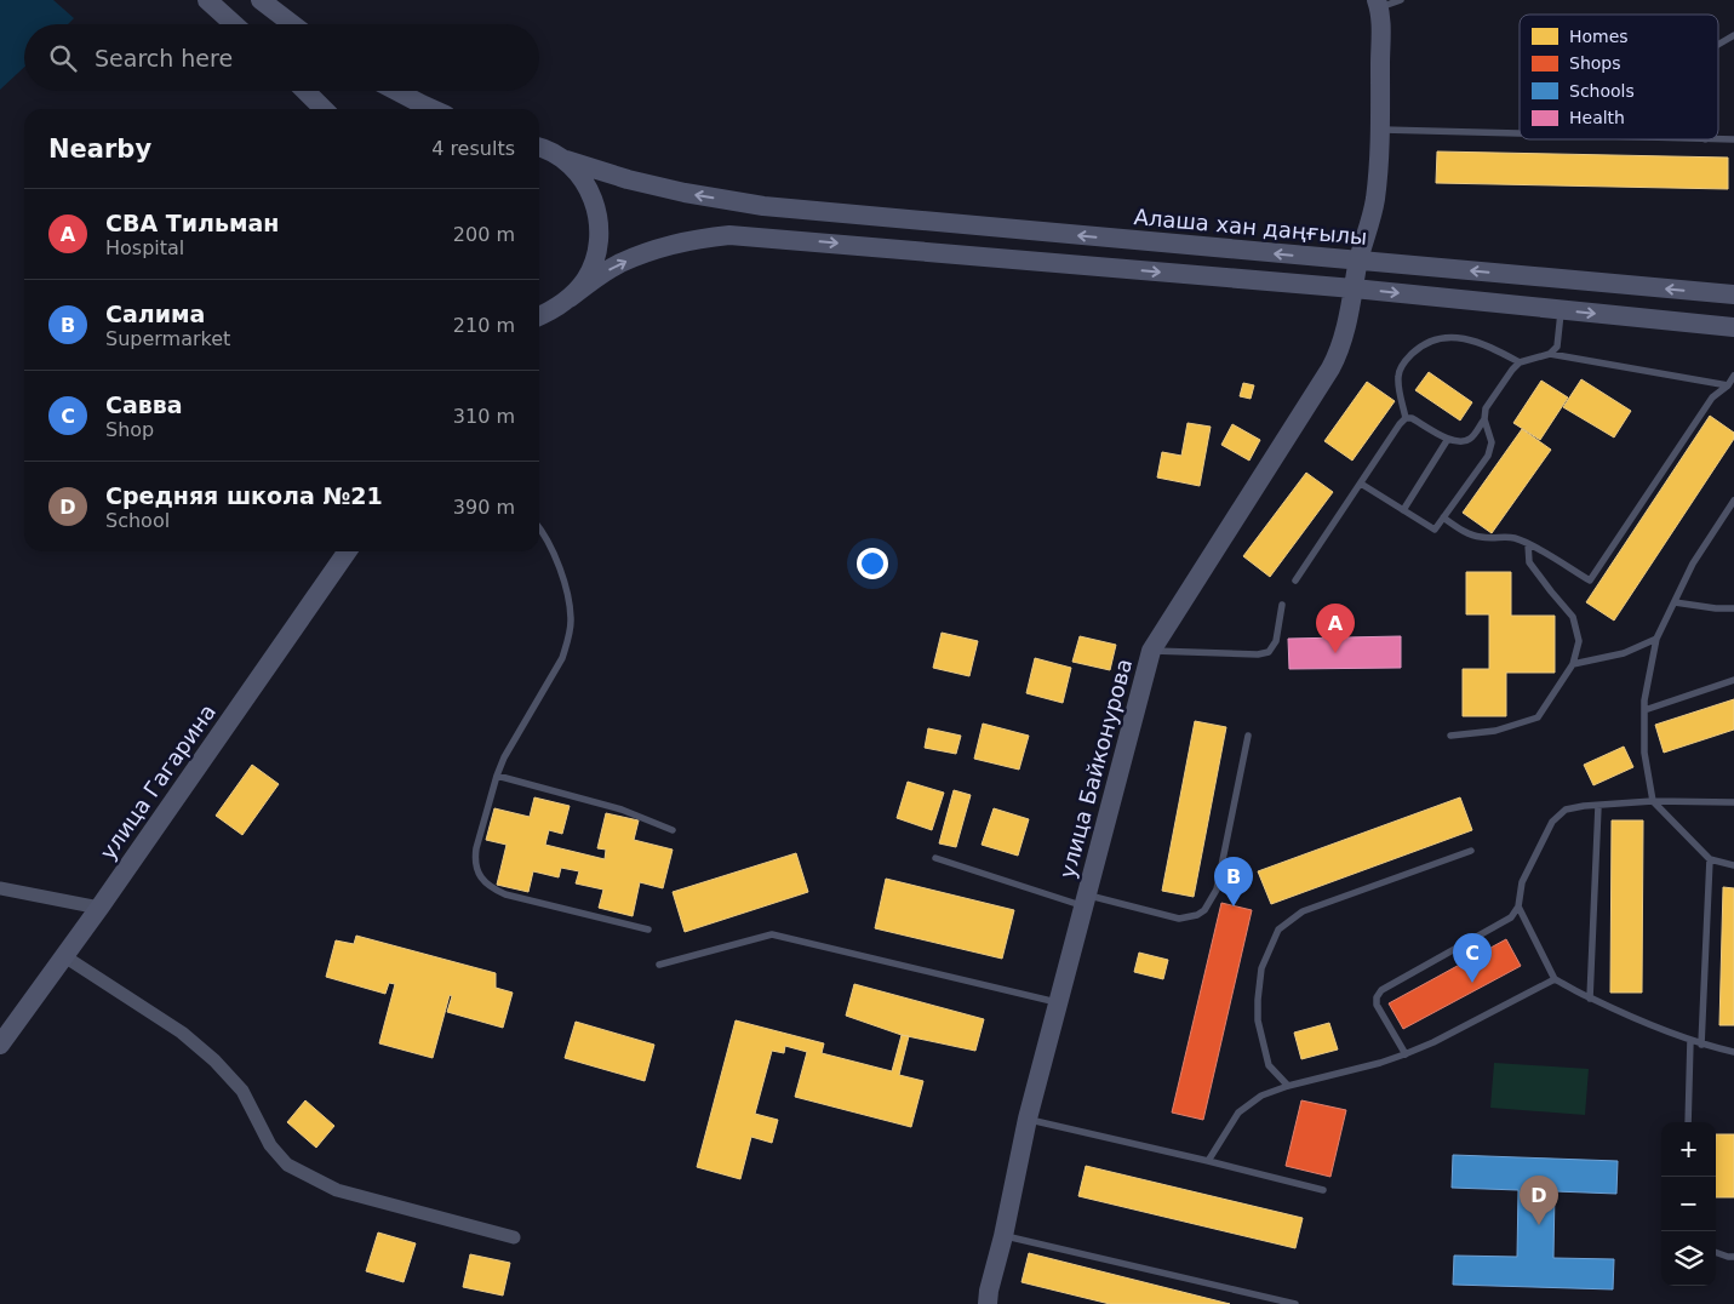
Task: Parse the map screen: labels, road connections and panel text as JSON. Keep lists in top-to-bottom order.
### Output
{
  "streets": {
    "main road": ["Алаша хан даңғылы", "улица Байконурова", "улица Гагарина"]
  },
  "crossings": [
    ["Алаша хан даңғылы", "улица Байконурова"]
  ],
  "legend": [
    "Homes",
    "Shops",
    "Schools",
    "Health"
  ],
  "page": {
    "search": "Search here",
    "heading": ["Nearby", "4 results"],
    "list": [
      {
        "mark": "A",
        "name": "СВА Тильман",
        "note": "Hospital",
        "value": "200 m"
      },
      {
        "mark": "B",
        "name": "Салима",
        "note": "Supermarket",
        "value": "210 m"
      },
      {
        "mark": "C",
        "name": "Савва",
        "note": "Shop",
        "value": "310 m"
      },
      {
        "mark": "D",
        "name": "Средняя школа №21",
        "note": "School",
        "value": "390 m"
      }
    ],
    "pins": [
      "A",
      "B",
      "C",
      "D"
    ],
    "map_buttons": ["+", "−"]
  }
}
